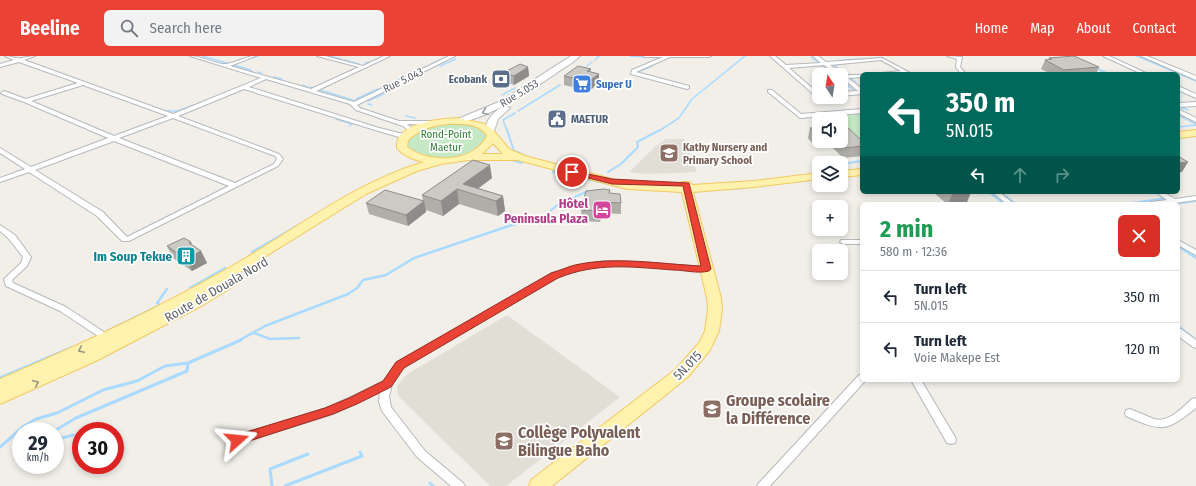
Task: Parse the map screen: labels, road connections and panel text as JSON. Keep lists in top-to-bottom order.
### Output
{
  "streets": {
    "main road": ["Rue 5.053", "Route de Douala Nord", "5N.015"],
    "street": ["Rue 5.043"]
  },
  "parks": ["Rond-Point Maetur"],
  "places": {
    "bank": ["Ecobank"],
    "supermarket": ["Super U"],
    "public building": ["MAETUR"],
    "school or university": ["Kathy Nursery and Primary School", "Groupe scolaire la Différence", "Collège Polyvalent Bilingue Baho"],
    "hotel": ["Hôtel Peninsula Plaza"],
    "building": ["Im Soup Tekue"]
  },
  "north": "top",
  "page": {
    "header": "Beeline",
    "search": "Search here",
    "nav": [
      "Home",
      "Map",
      "About",
      "Contact"
    ],
    "map_buttons": ["+", "−"],
    "turn": ["350 m", "5N.015"],
    "heading": ["2 min", "580 m · 12:36"],
    "list": [
      {
        "name": "Turn left",
        "note": "5N.015",
        "value": "350 m"
      },
      {
        "name": "Turn left",
        "note": "Voie Makepe Est",
        "value": "120 m"
      }
    ],
    "speed": "29 km/h",
    "limit": "30"
  }
}
